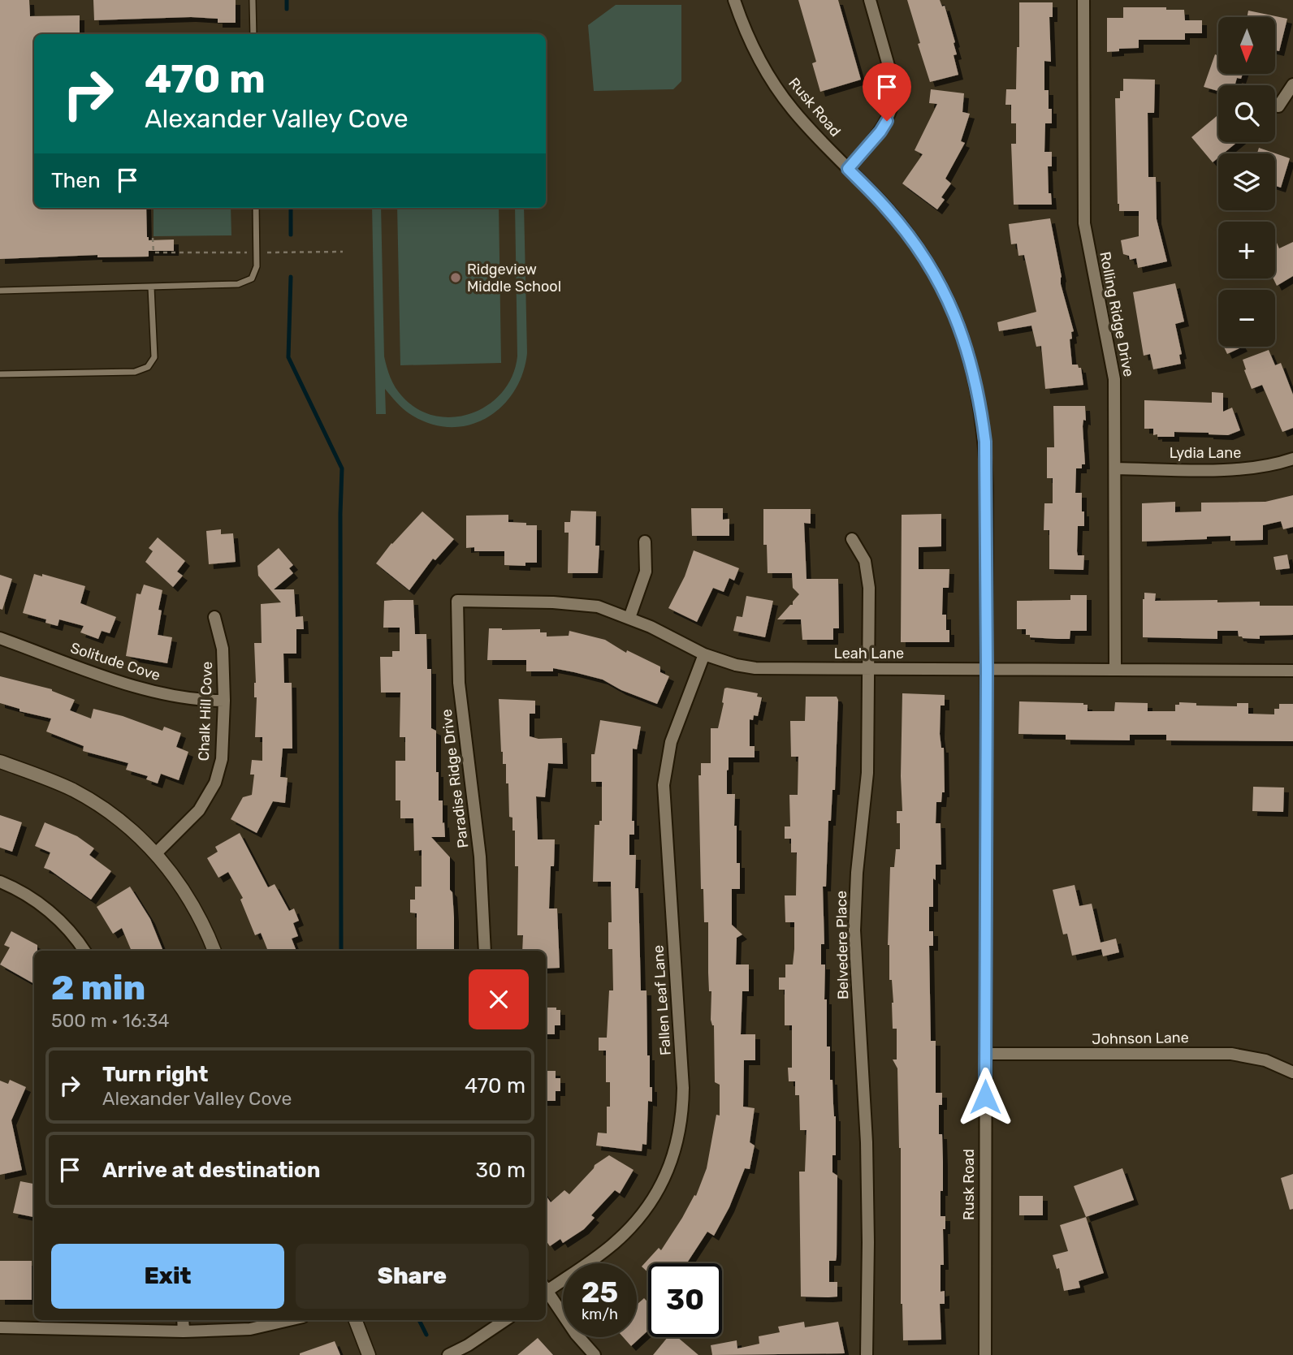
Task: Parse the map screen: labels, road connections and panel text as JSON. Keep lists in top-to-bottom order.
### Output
{
  "streets": {
    "street": [
      "Rusk Road",
      "Rolling Ridge Drive",
      "Lydia Lane",
      "Leah Lane",
      "Solitude Cove",
      "Chalk Hill Cove",
      "Paradise Ridge Drive",
      "Belvedere Place",
      "Fallen Leaf Lane",
      "Johnson Lane"
    ]
  },
  "crossings": [
    ["Rusk Road", "Leah Lane"],
    ["Rusk Road", "Johnson Lane"],
    ["Rolling Ridge Drive", "Lydia Lane"],
    ["Rolling Ridge Drive", "Leah Lane"],
    ["Leah Lane", "Paradise Ridge Drive"],
    ["Leah Lane", "Belvedere Place"],
    ["Leah Lane", "Fallen Leaf Lane"],
    ["Solitude Cove", "Chalk Hill Cove"]
  ],
  "places": ["Ridgeview Middle School"],
  "north": "bottom",
  "page": {
    "map_buttons": ["+", "−"],
    "turn": ["470 m", "Alexander Valley Cove"],
    "then": "Then",
    "heading": ["2 min", "500 m · 16:34"],
    "list": [
      {
        "name": "Turn right",
        "note": "Alexander Valley Cove",
        "value": "470 m"
      },
      {
        "name": "Arrive at destination",
        "value": "30 m"
      }
    ],
    "buttons": ["Exit", "Share"],
    "speed": "25 km/h",
    "limit": "30"
  }
}
